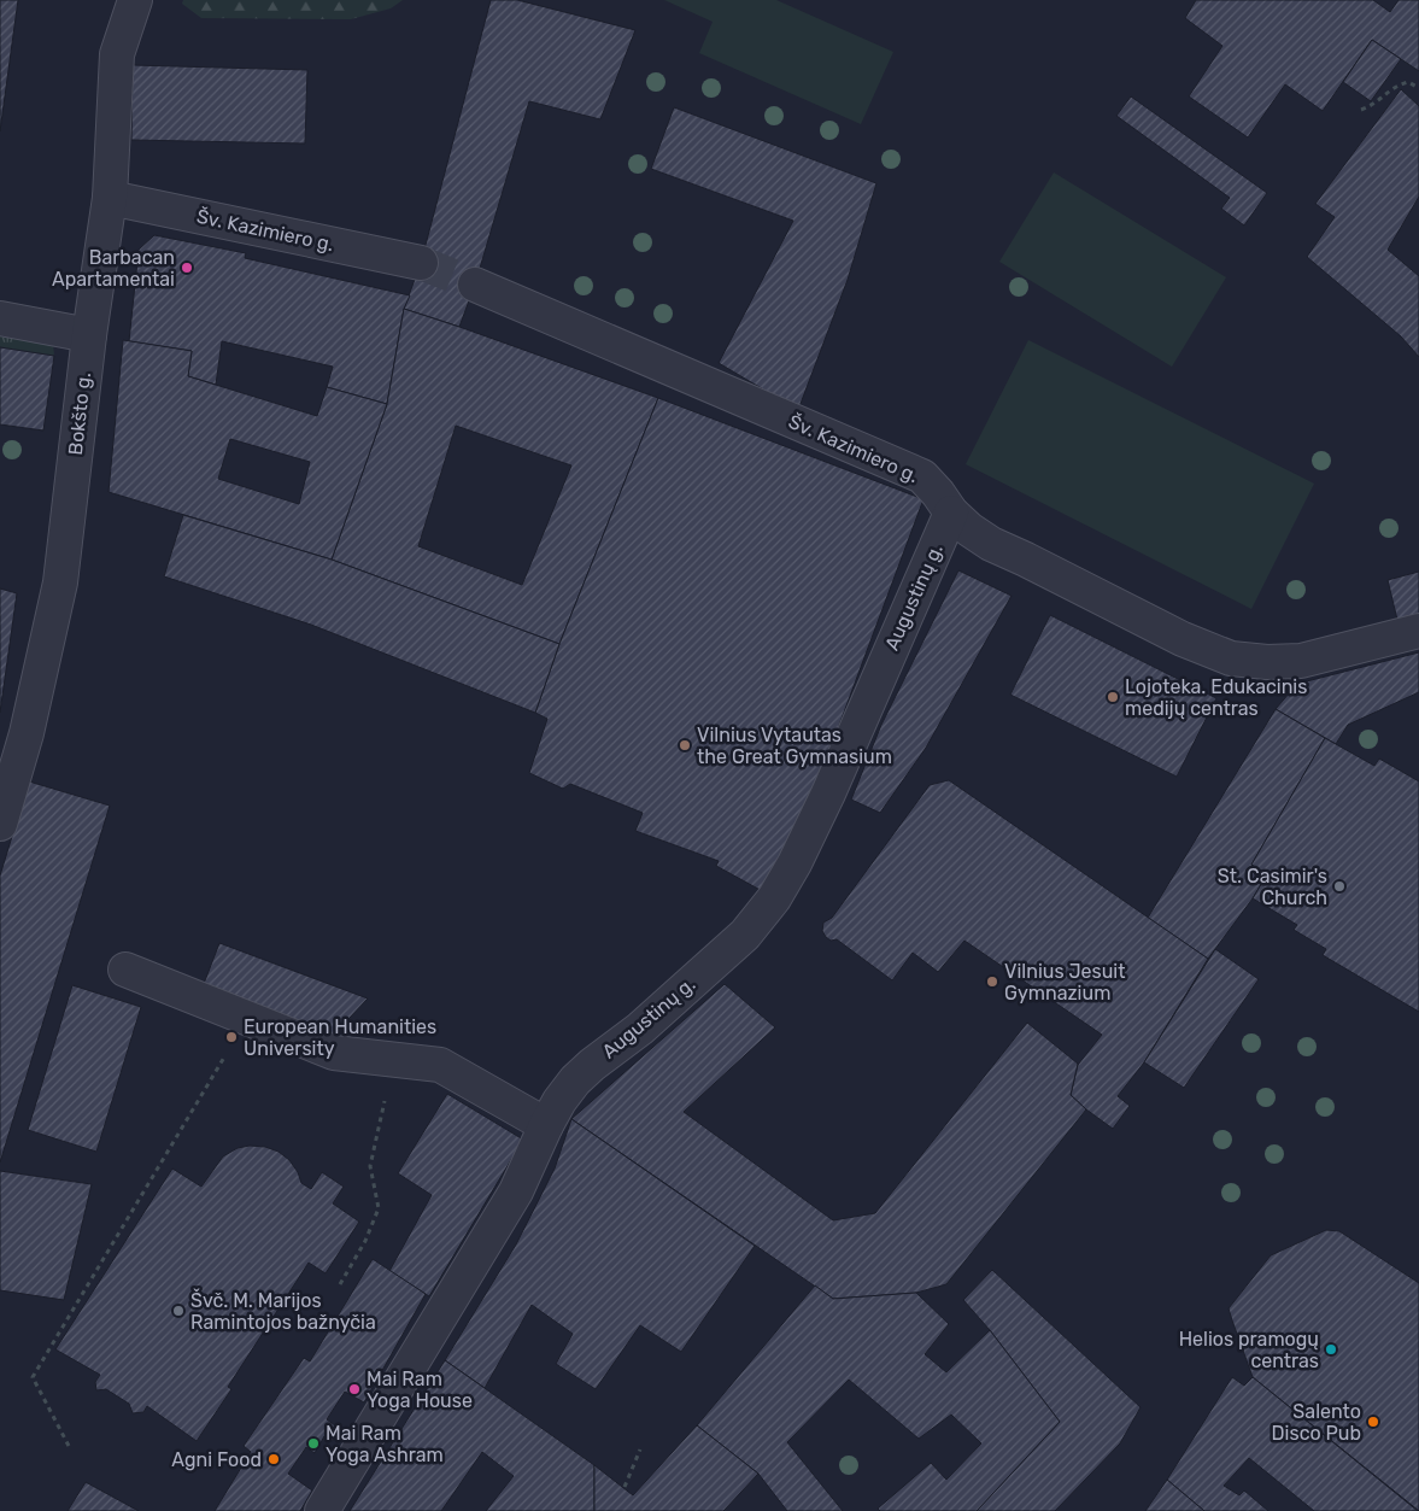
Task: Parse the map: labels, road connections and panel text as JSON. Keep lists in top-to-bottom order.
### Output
{
  "streets": {
    "street": ["Šv. Kazimiero g.", "Bokšto g.", "Augustinų g."]
  },
  "crossings": [
    ["Šv. Kazimiero g.", "Bokšto g."],
    ["Šv. Kazimiero g.", "Augustinų g."]
  ],
  "places": [
    "Barbacan Apartamentai",
    "Lojoteka. Edukacinis medijų centras",
    "Vilnius Vytautas the Great Gymnasium",
    "St. Casimir's Church",
    "Vilnius Jesuit Gymnazium",
    "European Humanities University",
    "Švč. M. Marijos Ramintojos bažnyčia",
    "Helios pramogų centras",
    "Mai Ram Yoga House",
    "Salento Disco Pub",
    "Mai Ram Yoga Ashram",
    "Agni Food"
  ]
}
